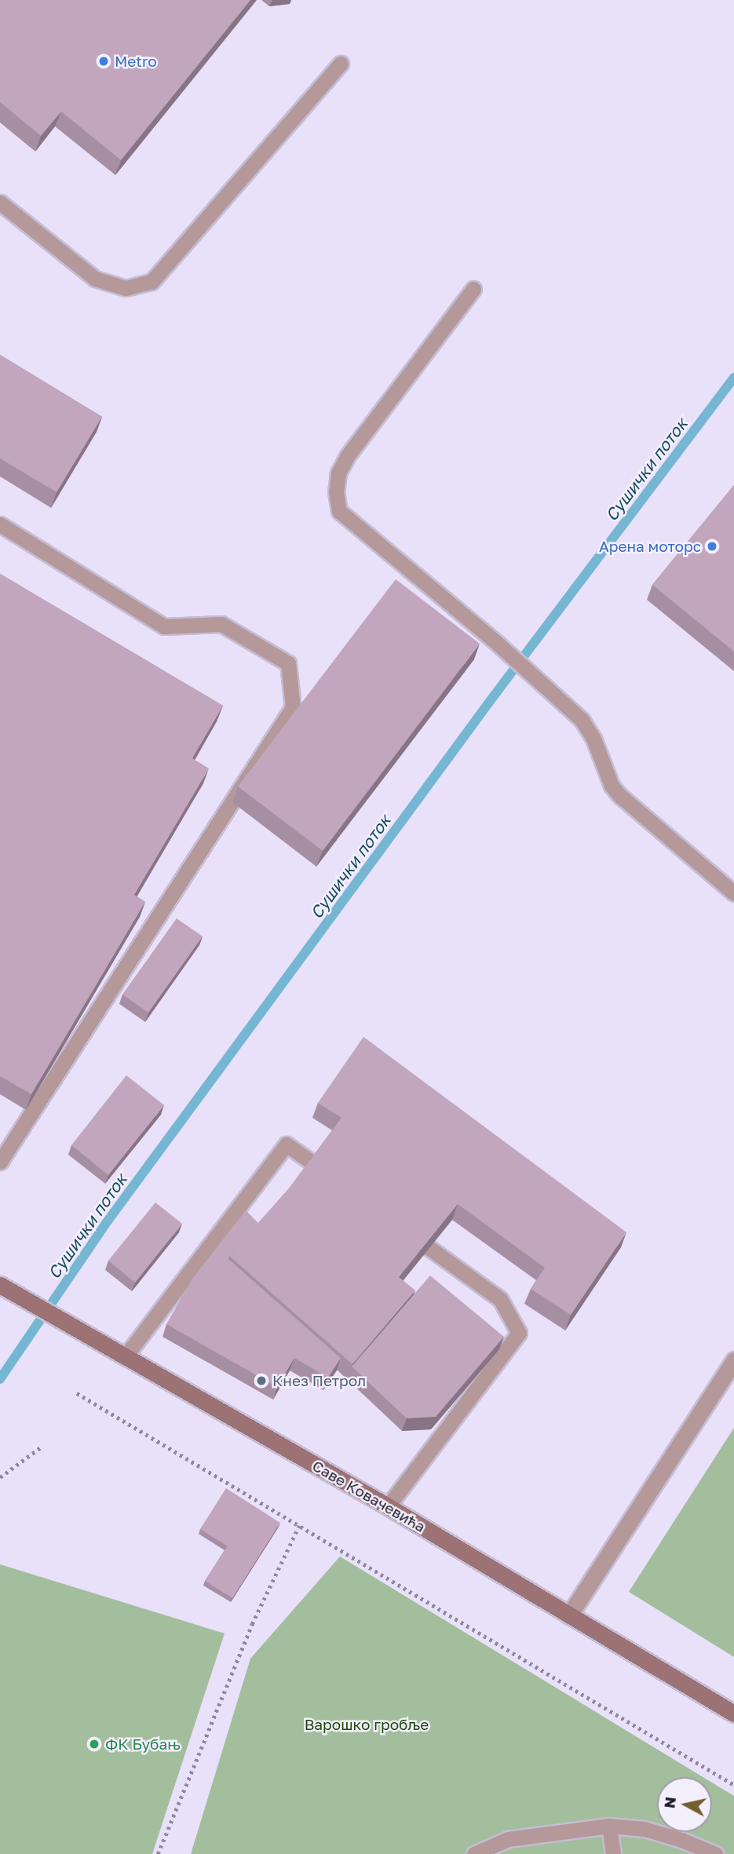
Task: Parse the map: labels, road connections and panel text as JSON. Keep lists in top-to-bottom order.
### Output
{
  "streets": {
    "street": ["Саве Ковачевића"]
  },
  "water": ["Сушички поток"],
  "parks": ["Варошко гробље"],
  "places": [
    "Metro",
    "Арена моторс",
    "Кнез Петрол",
    "ФК Бубањ"
  ],
  "north": "left"
}
